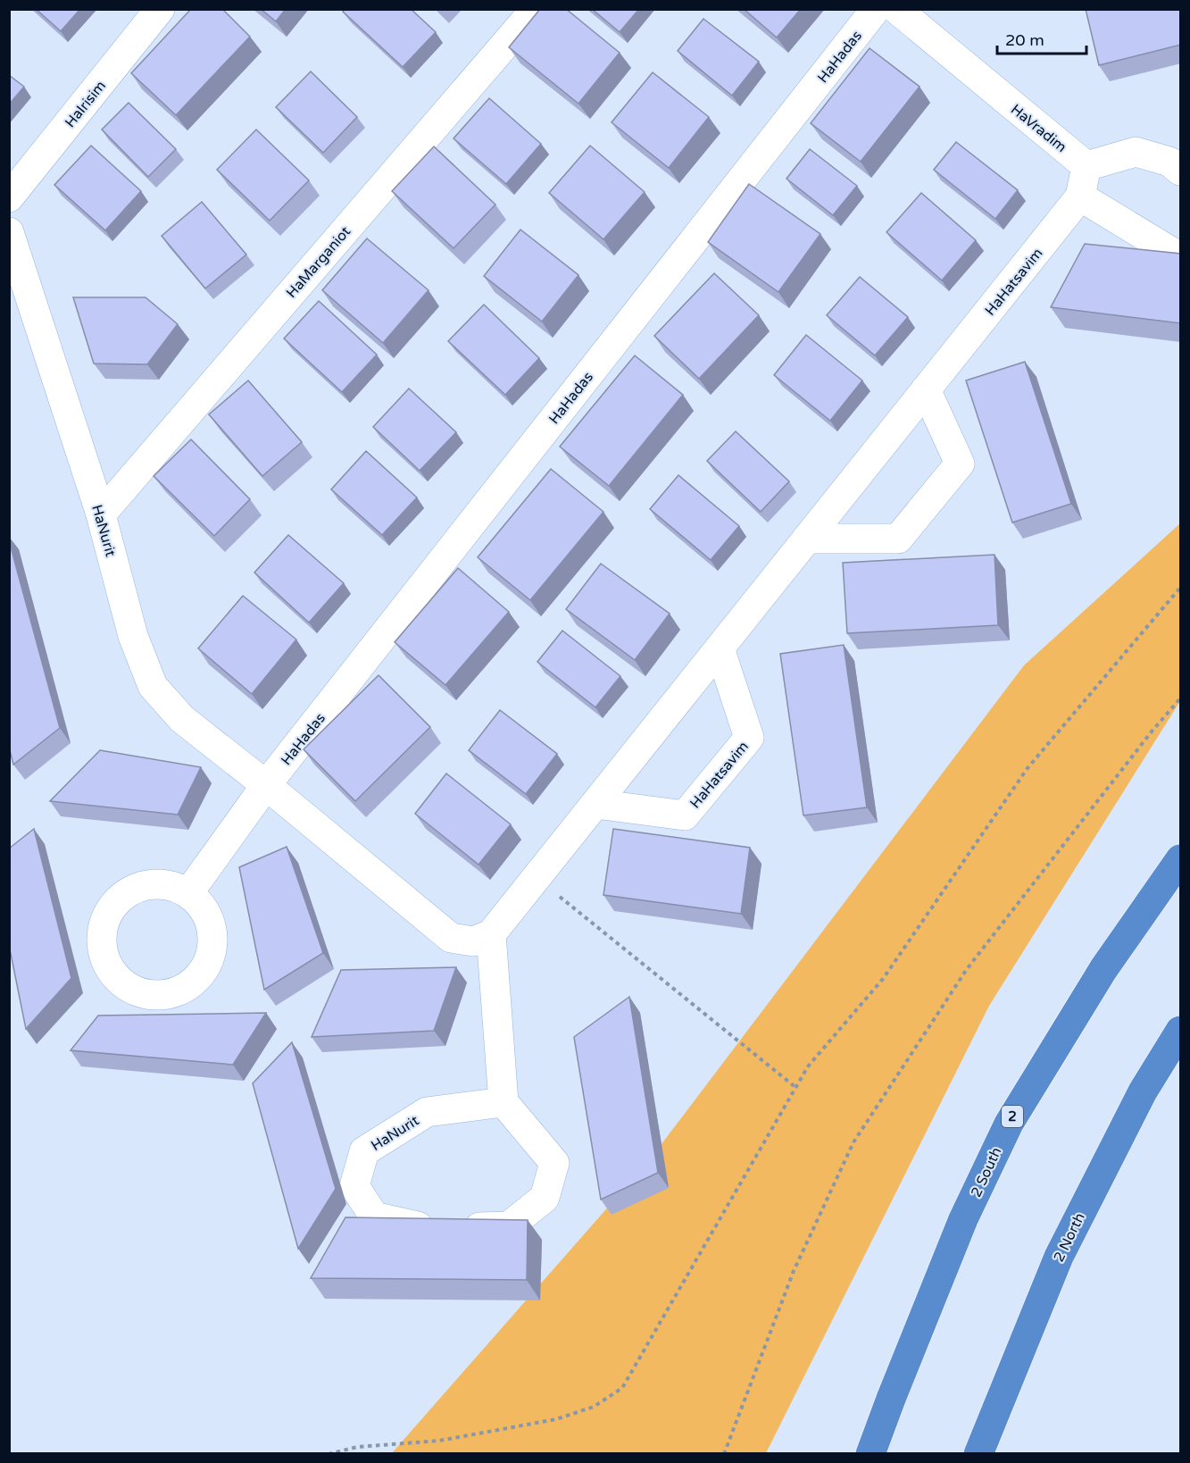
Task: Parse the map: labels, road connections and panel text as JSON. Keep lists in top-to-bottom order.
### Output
{
  "streets": {
    "highway": ["2", "2 South", "2 North"],
    "street": [
      "HaHadas",
      "HaIrisim",
      "HaVradim",
      "HaMarganiot",
      "HaHatsavim",
      "HaNurit"
    ]
  },
  "crossings": [
    ["HaHadas", "HaNurit"],
    ["HaVradim", "HaHatsavim"],
    ["HaMarganiot", "HaNurit"],
    ["HaHatsavim", "HaNurit"]
  ],
  "scale_bar": "20 m"
}
